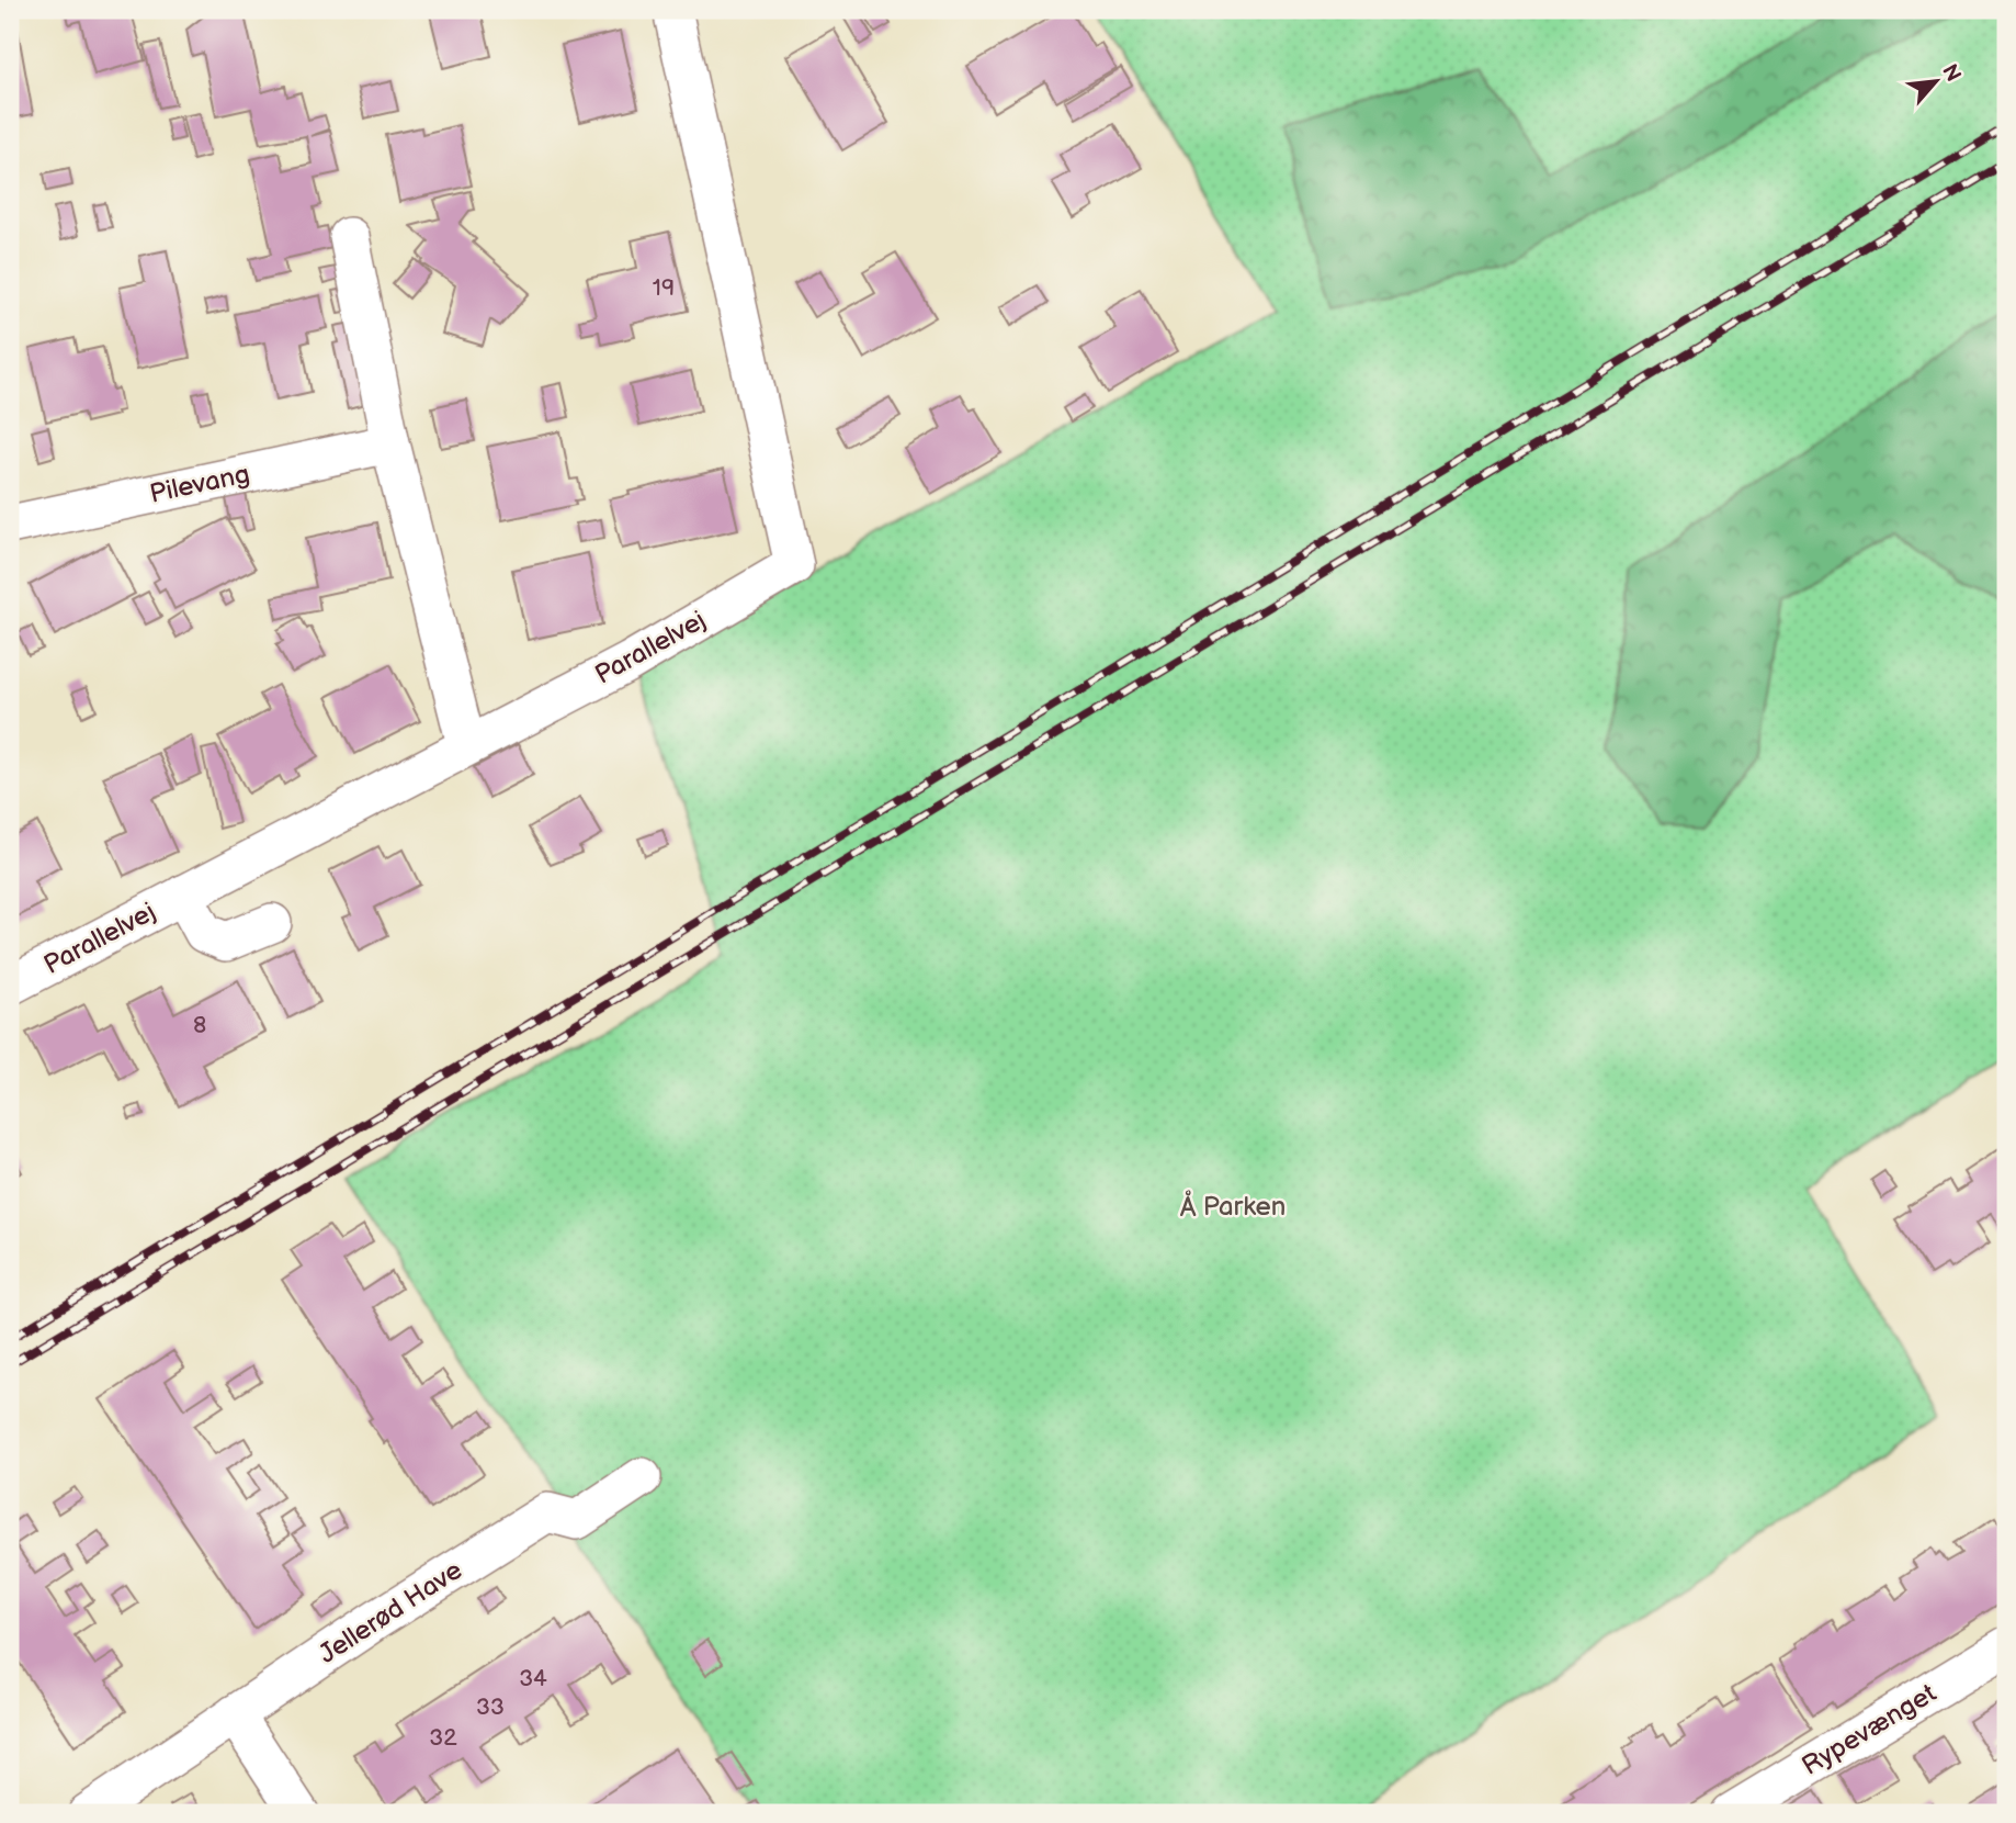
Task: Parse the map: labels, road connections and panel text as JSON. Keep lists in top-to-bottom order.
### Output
{
  "streets": {
    "street": [
      "Pilevang",
      "Parallelvej",
      "Jellerød Have",
      "Rypevænget"
    ]
  },
  "parks": ["Å Parken"],
  "house_numbers": [
    "19",
    "8",
    "34",
    "33",
    "32"
  ],
  "north": "top right"
}
